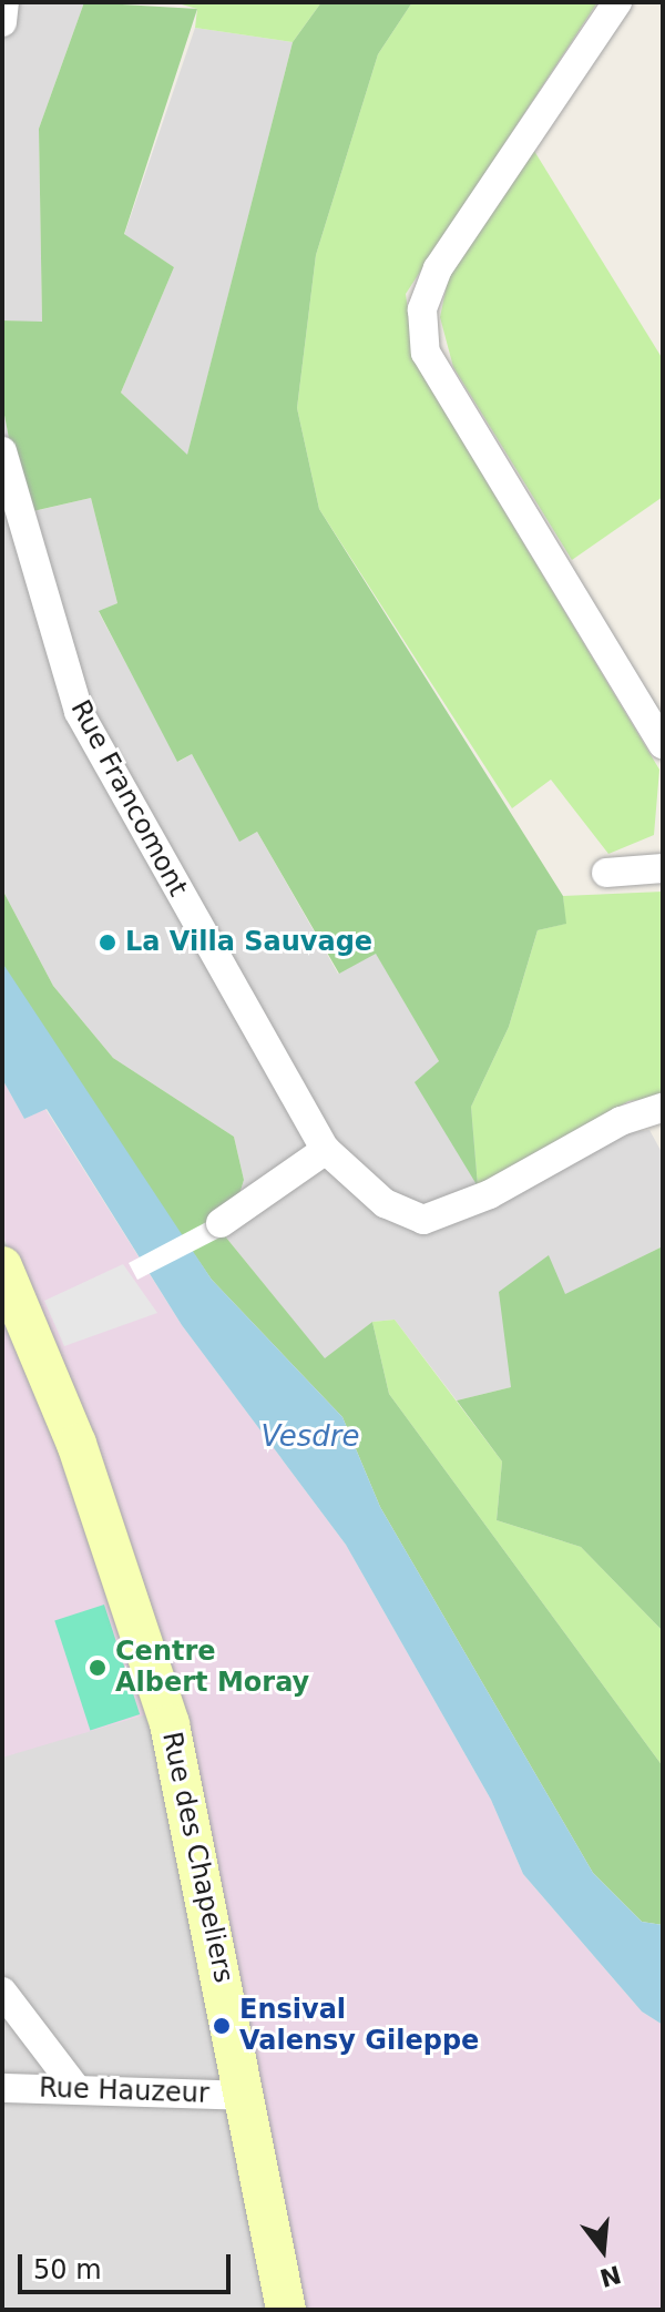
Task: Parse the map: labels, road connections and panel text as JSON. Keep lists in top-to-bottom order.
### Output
{
  "streets": {
    "street": ["Rue Francomont", "Rue des Chapeliers", "Rue Hauzeur"]
  },
  "crossings": [
    ["Rue des Chapeliers", "Rue Hauzeur"]
  ],
  "water": ["Vesdre"],
  "places": ["La Villa Sauvage", "Centre Albert Moray", "Ensival Valensy Gileppe"],
  "scale_bar": "50 m",
  "north": "bottom"
}
